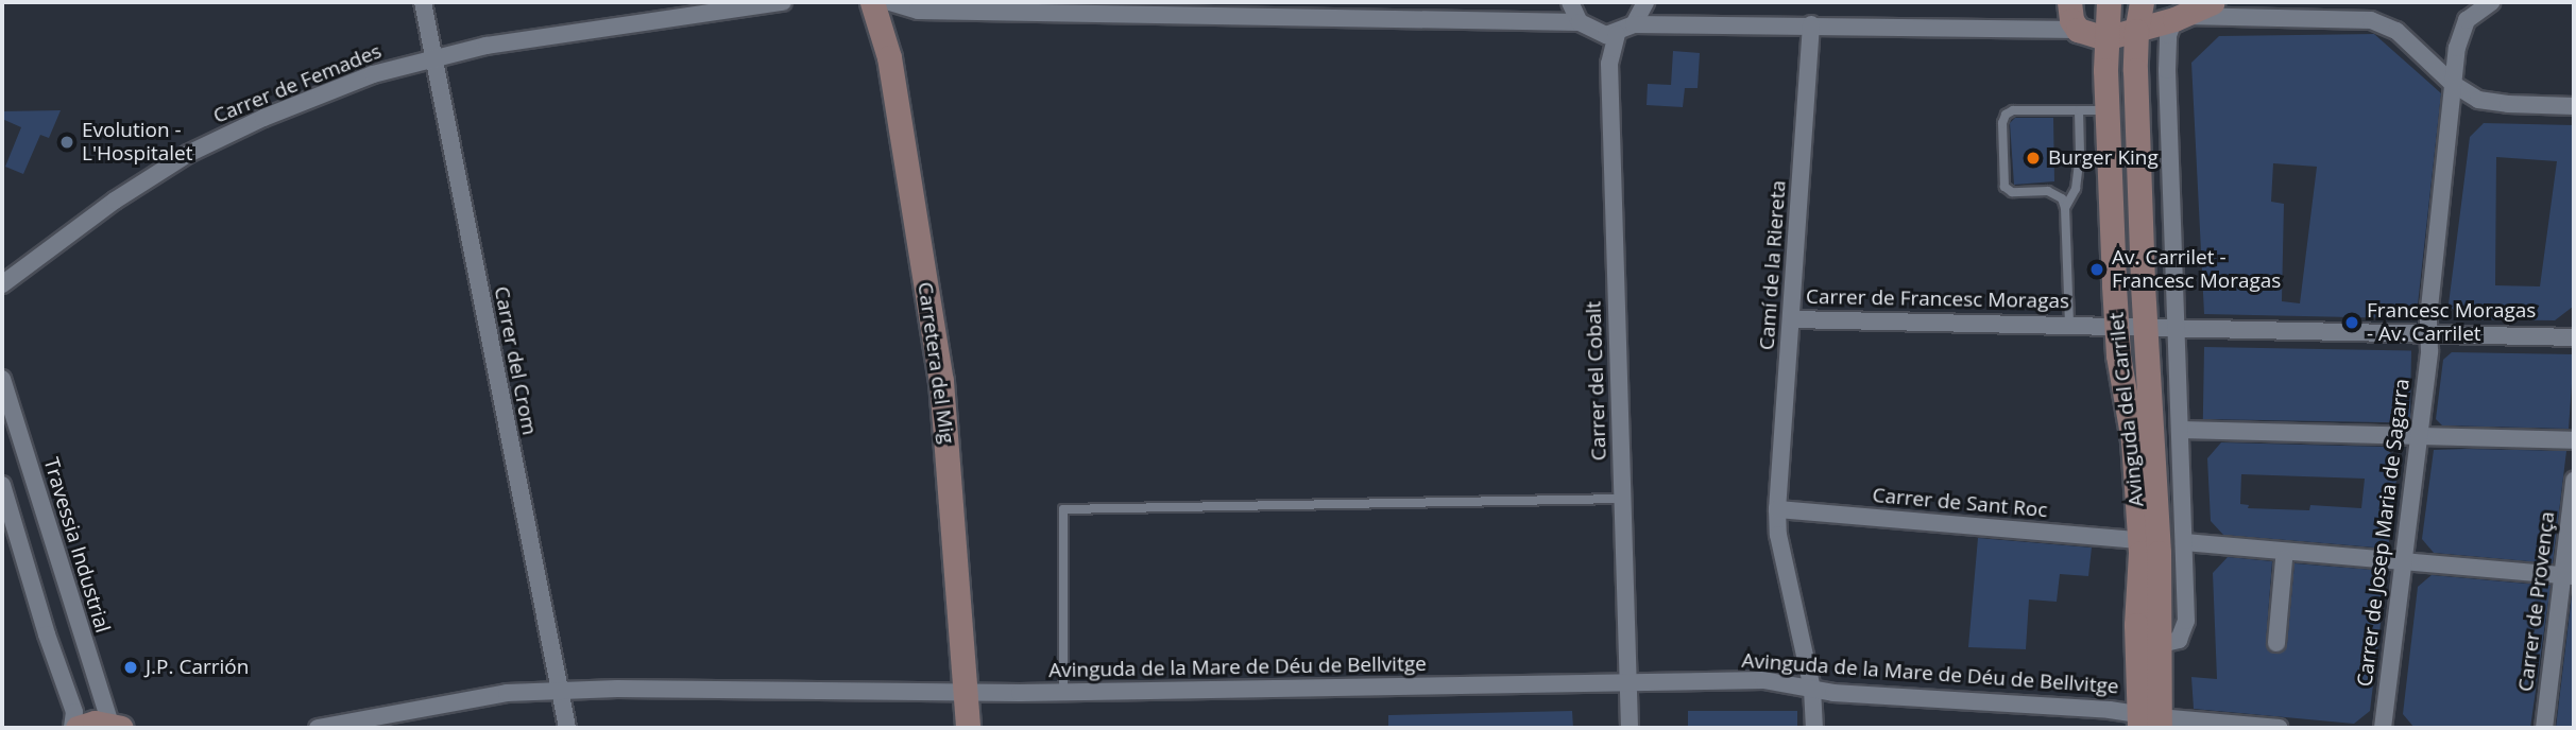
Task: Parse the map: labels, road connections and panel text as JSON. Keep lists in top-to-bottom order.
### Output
{
  "streets": {
    "main road": ["Carretera del Mig", "Avinguda del Carrilet"],
    "street": [
      "Carrer de Femades",
      "Camí de la Riereta",
      "Carrer de Francesc Moragas",
      "Carrer del Crom",
      "Carrer del Cobalt",
      "Carrer de Sant Roc",
      "Carrer de Josep Maria de Sagarra",
      "Travessia Industrial",
      "Carrer de Provença",
      "Avinguda de la Mare de Déu de Bellvitge"
    ]
  },
  "crossings": [
    ["Carrer de Femades", "Carrer del Crom"],
    ["Camí de la Riereta", "Carrer de Francesc Moragas"],
    ["Camí de la Riereta", "Carrer de Sant Roc"],
    ["Camí de la Riereta", "Avinguda de la Mare de Déu de Bellvitge"],
    ["Carrer de Francesc Moragas", "Avinguda del Carrilet"],
    ["Carrer de Francesc Moragas", "Carrer de Josep Maria de Sagarra"],
    ["Carrer del Crom", "Avinguda de la Mare de Déu de Bellvitge"],
    ["Carretera del Mig", "Avinguda de la Mare de Déu de Bellvitge"],
    ["Carrer del Cobalt", "Avinguda de la Mare de Déu de Bellvitge"],
    ["Avinguda del Carrilet", "Carrer de Sant Roc"],
    ["Avinguda del Carrilet", "Avinguda de la Mare de Déu de Bellvitge"]
  ],
  "places": [
    "Evolution - L'Hospitalet",
    "Burger King",
    "Av. Carrilet - Francesc Moragas",
    "Francesc Moragas - Av. Carrilet",
    "J.P. Carrión"
  ]
}
